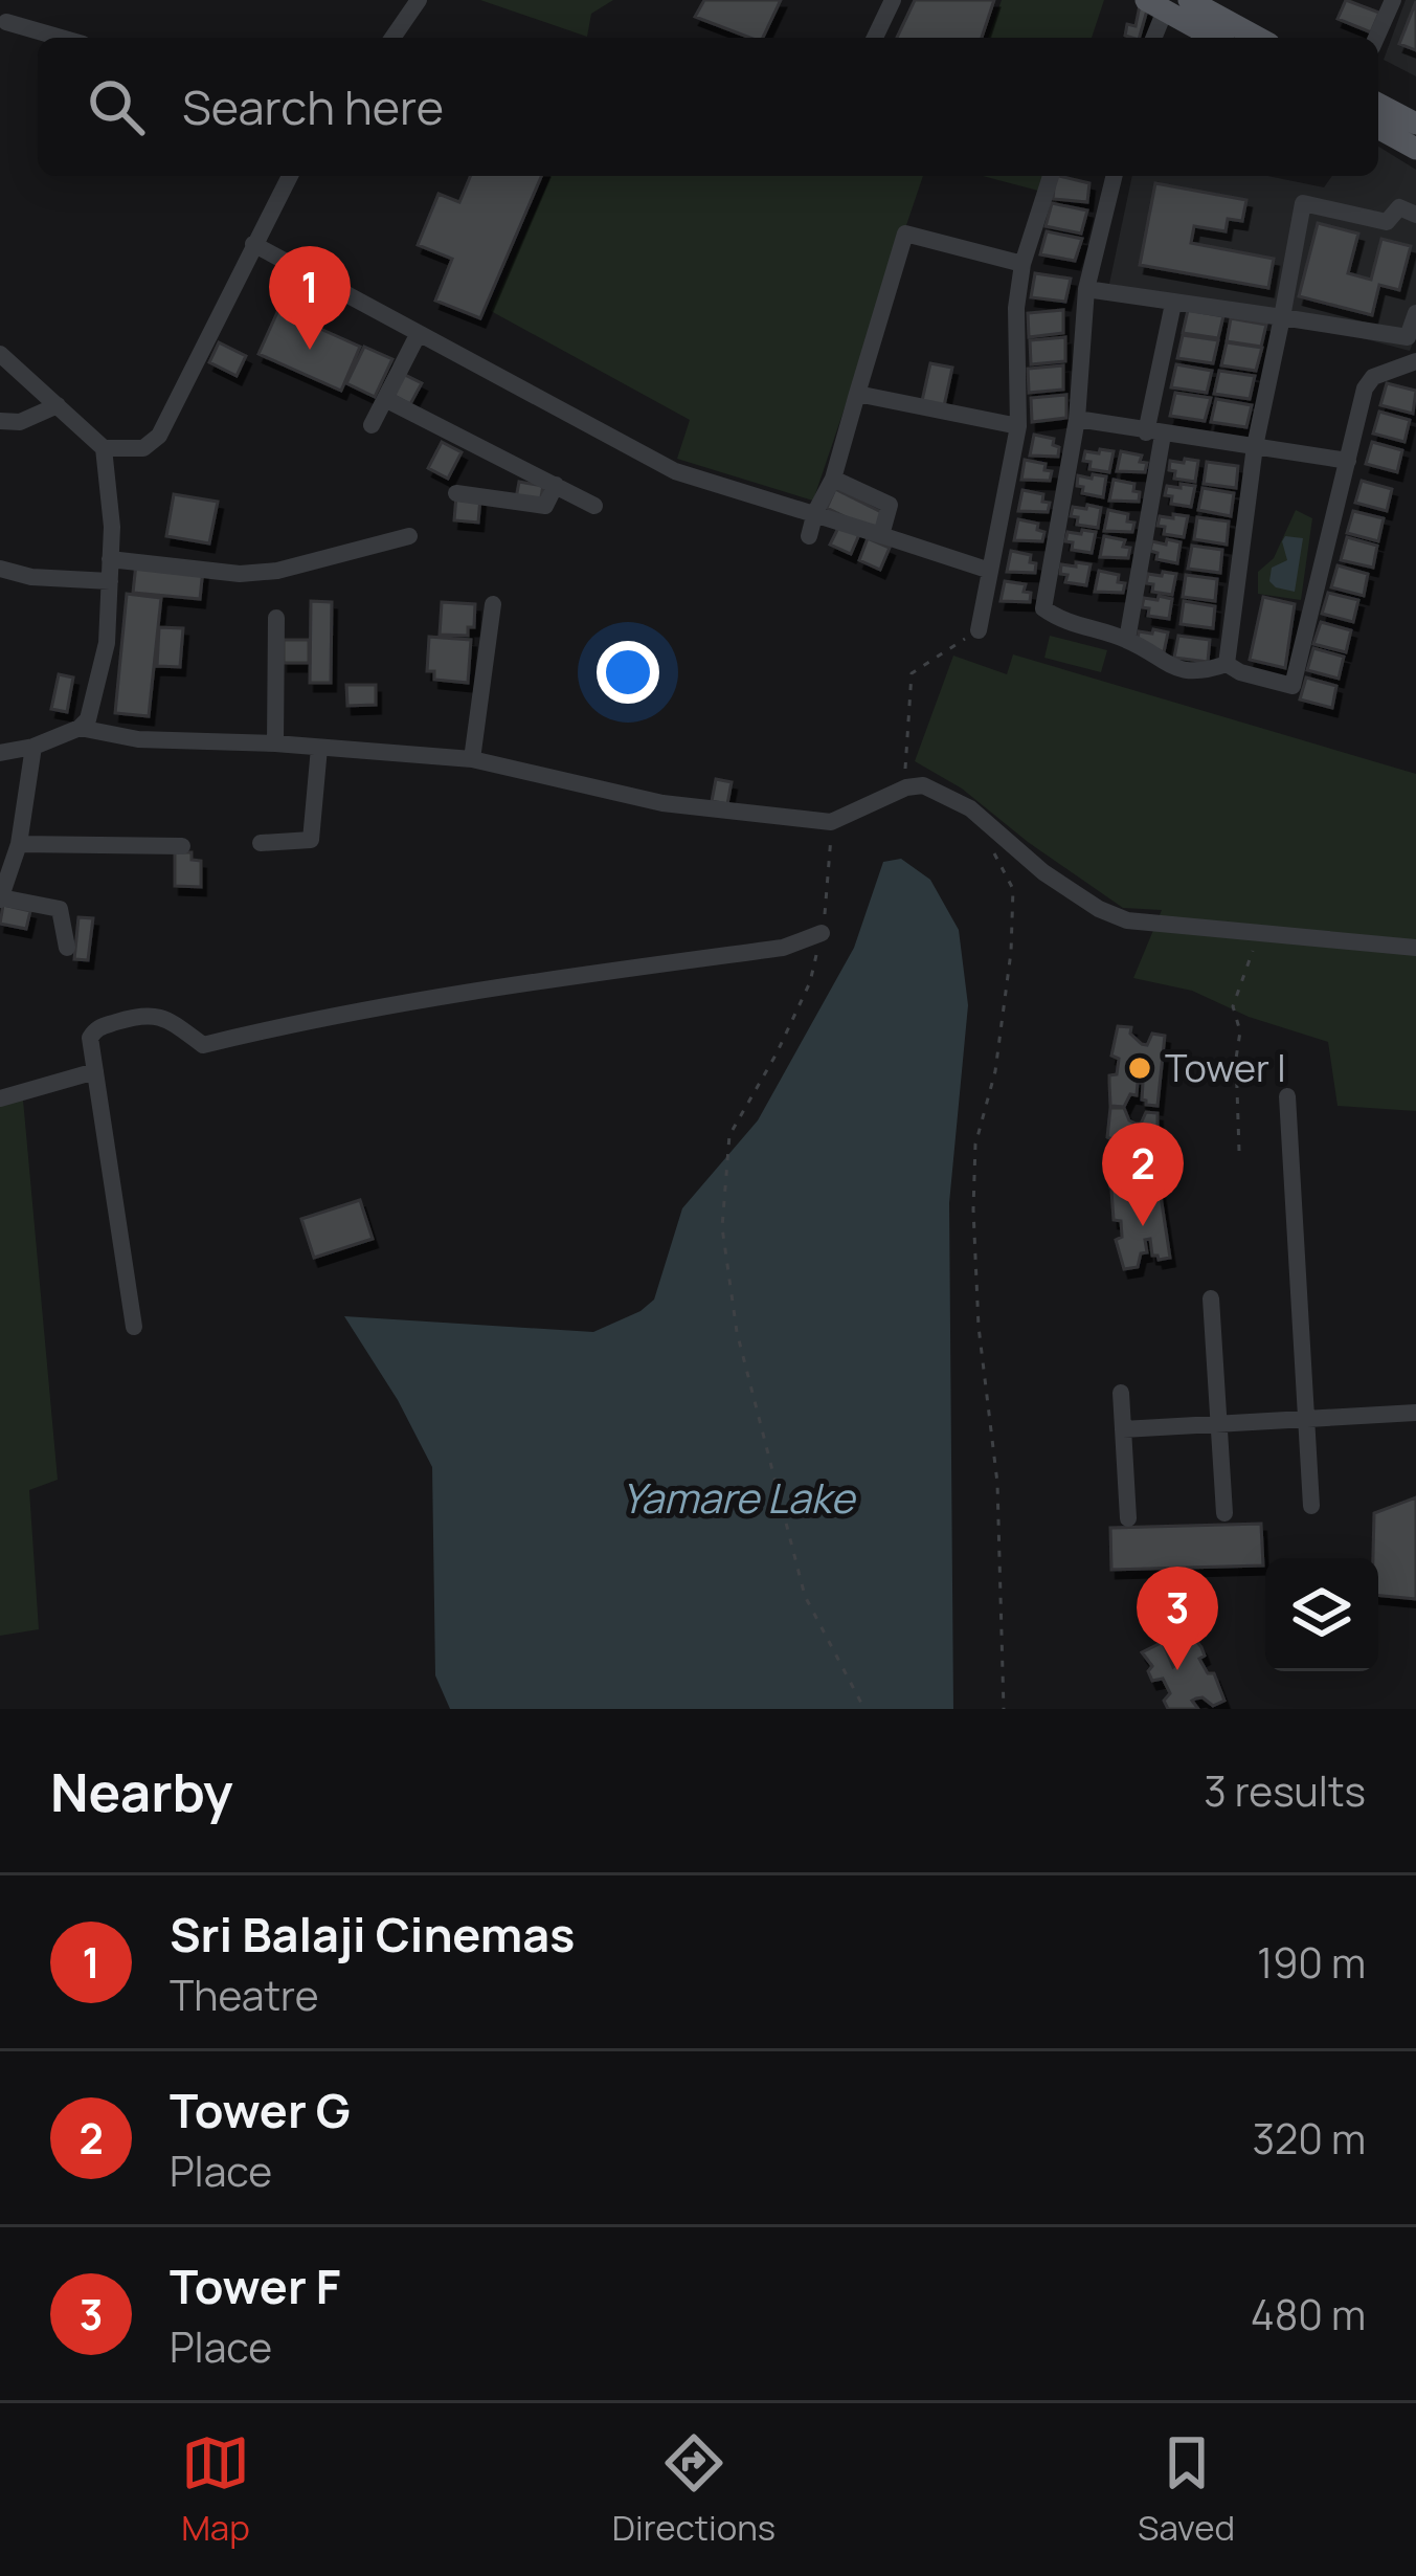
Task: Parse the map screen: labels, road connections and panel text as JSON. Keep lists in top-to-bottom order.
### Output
{
  "water": ["Yamare Lake"],
  "places": ["Tower I"],
  "page": {
    "search": "Search here",
    "pins": ["1", "2", "3"],
    "heading": ["Nearby", "3 results"],
    "list": [
      {
        "mark": "1",
        "name": "Sri Balaji Cinemas",
        "note": "Theatre",
        "value": "190 m"
      },
      {
        "mark": "2",
        "name": "Tower G",
        "note": "Place",
        "value": "320 m"
      },
      {
        "mark": "3",
        "name": "Tower F",
        "note": "Place",
        "value": "480 m"
      }
    ],
    "nav": ["Map", "Directions", "Saved"]
  }
}
